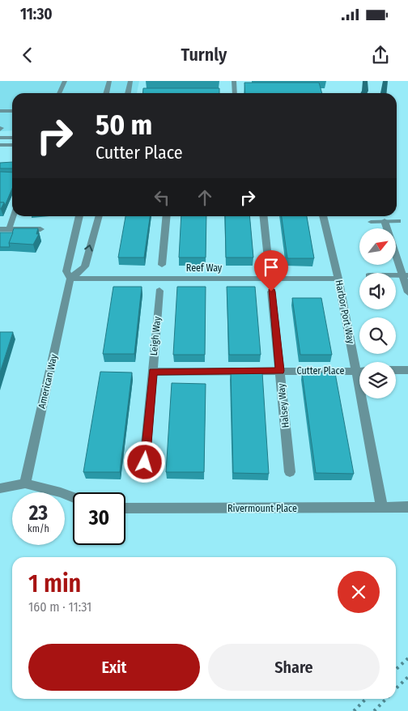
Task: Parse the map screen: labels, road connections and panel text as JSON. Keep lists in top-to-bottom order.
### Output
{
  "streets": {
    "street": [
      "Reef Way",
      "Harbor Port Way",
      "Leigh Way",
      "Cutter Place",
      "American Way",
      "Halsey Way",
      "Rivermount Place"
    ]
  },
  "crossings": [
    ["Reef Way", "Harbor Port Way"],
    ["Reef Way", "American Way"],
    ["Harbor Port Way", "Rivermount Place"],
    ["Leigh Way", "Cutter Place"],
    ["Cutter Place", "Halsey Way"]
  ],
  "north": "top right",
  "page": {
    "status": "11:30",
    "header": "Turnly",
    "turn": ["50 m", "Cutter Place"],
    "speed": "23 km/h",
    "limit": "30",
    "heading": ["1 min", "160 m · 11:31"],
    "buttons": ["Exit", "Share"]
  }
}
